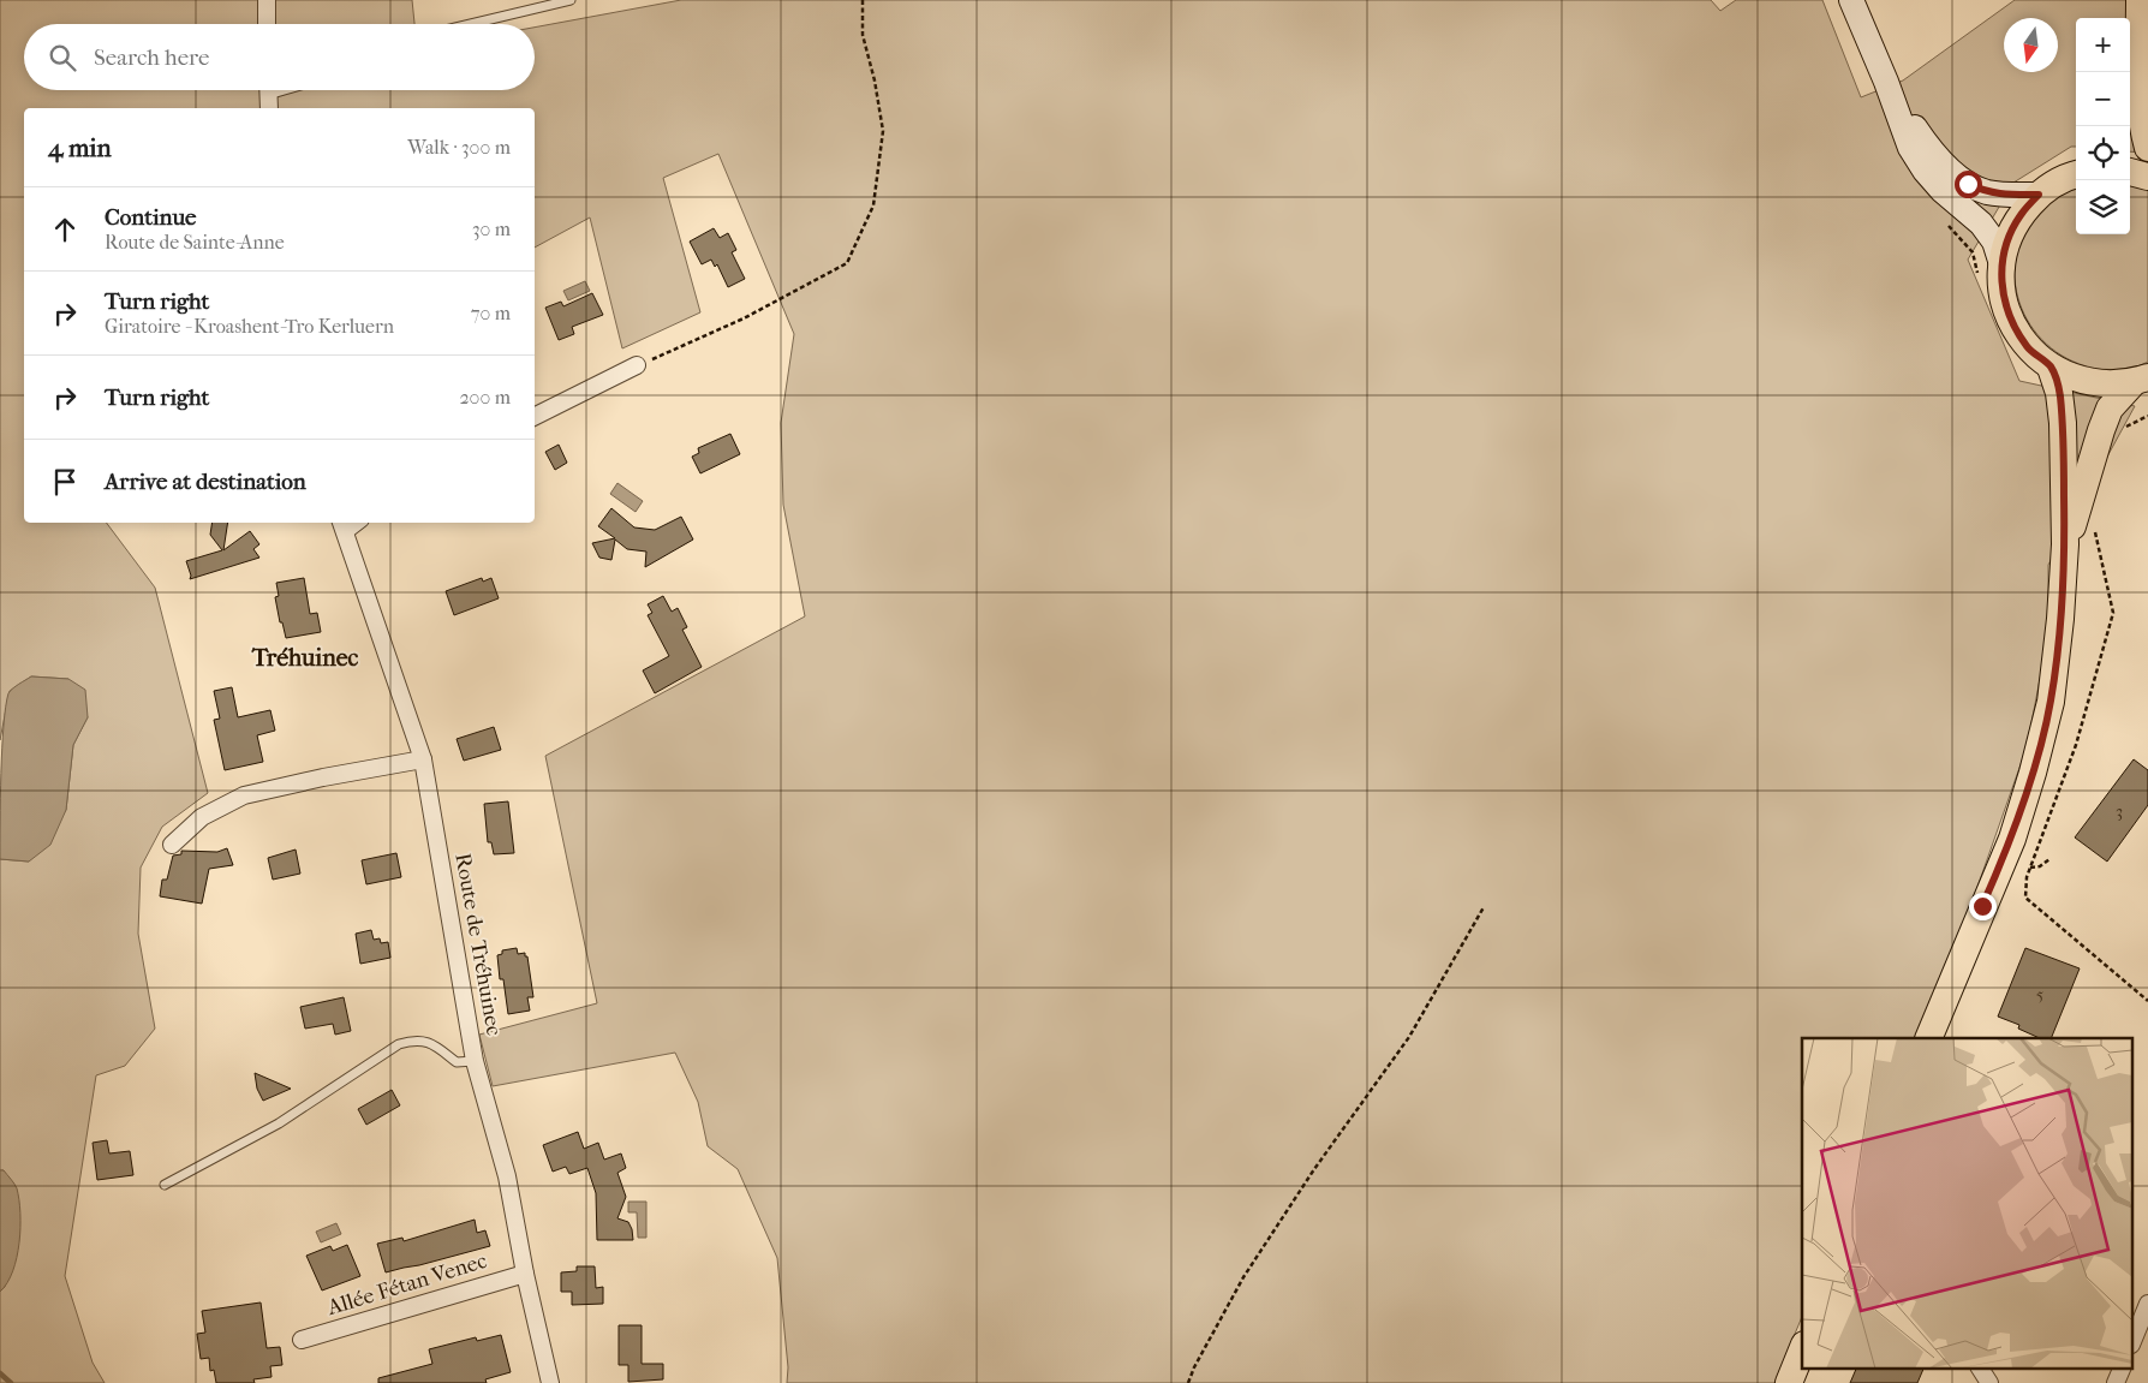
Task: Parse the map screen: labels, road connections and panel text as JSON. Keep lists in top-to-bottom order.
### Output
{
  "streets": {
    "street": ["Route de Tréhuinec", "Allée Fétan Venec"]
  },
  "crossings": [
    ["Route de Tréhuinec", "Allée Fétan Venec"]
  ],
  "districts": ["Tréhuinec"],
  "house_numbers": ["3", "5"],
  "north": "bottom",
  "page": {
    "map_buttons": ["+", "−"],
    "search": "Search here",
    "heading": ["4 min", "Walk · 300 m"],
    "list": [
      ["Continue", "Route de Sainte-Anne", "30 m"],
      ["Turn right", "Giratoire - Kroashent-Tro Kerluern", "70 m"],
      ["Turn right", "200 m"],
      "Arrive at destination"
    ]
  }
}
